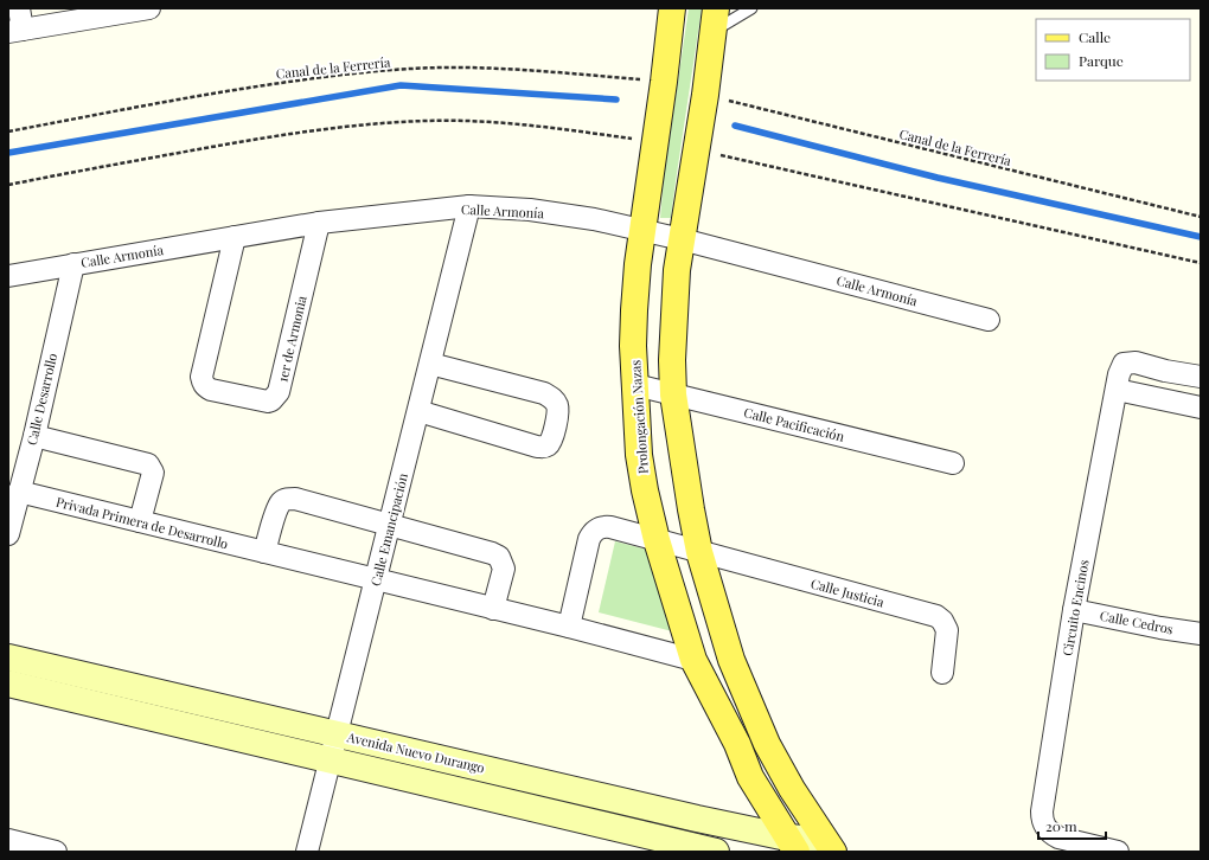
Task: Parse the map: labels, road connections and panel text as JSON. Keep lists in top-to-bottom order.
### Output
{
  "streets": {
    "main road": ["Prolongación Nazas"],
    "street": [
      "Calle Armonía",
      "1er de Armonia",
      "Calle Desarrollo",
      "Calle Pacificación",
      "Privada Primera de Desarrollo",
      "Calle Emancipación",
      "Calle Justicia",
      "Circuito Encinos",
      "Calle Cedros",
      "Avenida Nuevo Durango"
    ],
    "path": ["Canal de la Ferrería"]
  },
  "crossings": [
    ["Canal de la Ferrería", "Prolongación Nazas"],
    ["Calle Armonía", "1er de Armonia"],
    ["Calle Armonía", "Calle Desarrollo"],
    ["Calle Armonía", "Prolongación Nazas"],
    ["Calle Armonía", "Calle Emancipación"],
    ["Calle Desarrollo", "Privada Primera de Desarrollo"],
    ["Prolongación Nazas", "Calle Pacificación"],
    ["Prolongación Nazas", "Privada Primera de Desarrollo"],
    ["Prolongación Nazas", "Calle Justicia"],
    ["Prolongación Nazas", "Avenida Nuevo Durango"],
    ["Privada Primera de Desarrollo", "Calle Emancipación"],
    ["Privada Primera de Desarrollo", "Calle Justicia"],
    ["Calle Emancipación", "Avenida Nuevo Durango"],
    ["Circuito Encinos", "Calle Cedros"]
  ],
  "legend": ["Calle", "Parque"],
  "scale_bar": "20 m"
}
